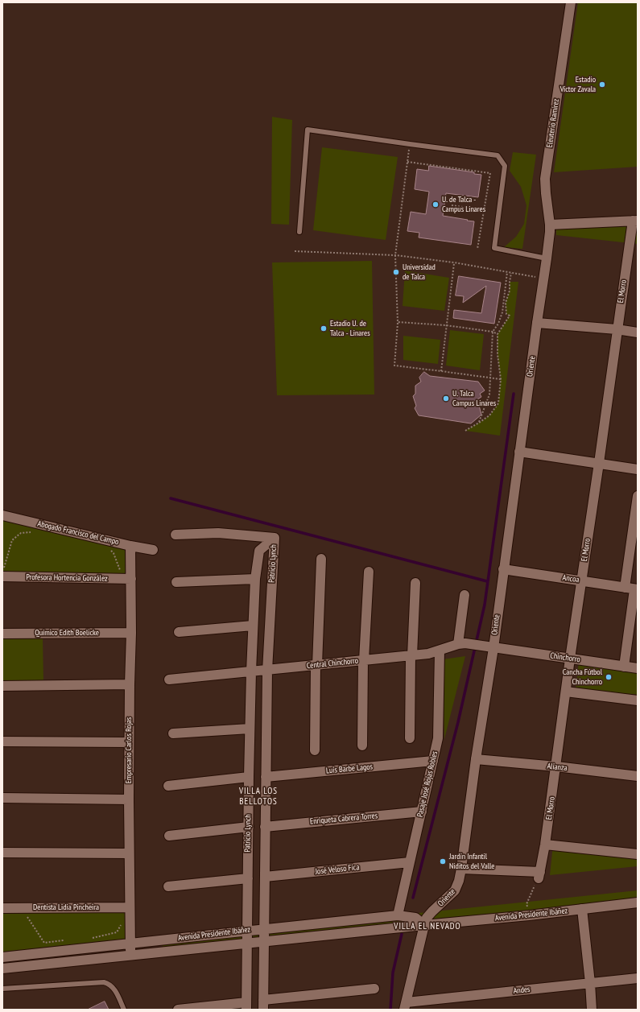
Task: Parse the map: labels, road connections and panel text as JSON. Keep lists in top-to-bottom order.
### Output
{
  "streets": {
    "street": [
      "Eleuterio Ramírez",
      "El Morro",
      "Oriente",
      "Abogado Francisco del Campo",
      "Patricio Lynch",
      "Profesora Hortencia González",
      "Ancoa",
      "Químico Edith Boelicke",
      "Chinchorro",
      "Central Chinchorro",
      "Empresario Carlos Rojas",
      "Alianza",
      "Luis Barbe Lagos",
      "Pasaje José Rojas Robles",
      "Enriqueta Cabrera Torres",
      "José Veloso Fica",
      "Dentista Lidia Pincheira",
      "Avenida Presidente Ibáñez",
      "Andes"
    ]
  },
  "crossings": [
    ["Eleuterio Ramírez", "Oriente"],
    ["El Morro", "Ancoa"],
    ["El Morro", "Chinchorro"],
    ["El Morro", "Alianza"],
    ["Oriente", "Ancoa"],
    ["Oriente", "Chinchorro"],
    ["Oriente", "Central Chinchorro"],
    ["Oriente", "Alianza"],
    ["Oriente", "Avenida Presidente Ibáñez"],
    ["Oriente", "Andes"],
    ["Abogado Francisco del Campo", "Empresario Carlos Rojas"],
    ["Patricio Lynch", "Central Chinchorro"],
    ["Patricio Lynch", "Luis Barbe Lagos"],
    ["Patricio Lynch", "Enriqueta Cabrera Torres"],
    ["Patricio Lynch", "José Veloso Fica"],
    ["Patricio Lynch", "Avenida Presidente Ibáñez"],
    ["Profesora Hortencia González", "Empresario Carlos Rojas"],
    ["Químico Edith Boelicke", "Empresario Carlos Rojas"],
    ["Chinchorro", "Central Chinchorro"],
    ["Central Chinchorro", "Pasaje José Rojas Robles"],
    ["Empresario Carlos Rojas", "Dentista Lidia Pincheira"],
    ["Empresario Carlos Rojas", "Avenida Presidente Ibáñez"],
    ["Luis Barbe Lagos", "Pasaje José Rojas Robles"],
    ["Pasaje José Rojas Robles", "Enriqueta Cabrera Torres"],
    ["Pasaje José Rojas Robles", "José Veloso Fica"],
    ["Pasaje José Rojas Robles", "Avenida Presidente Ibáñez"]
  ],
  "districts": ["VILLA LOS BELLOTOS", "VILLA EL NEVADO"],
  "places": [
    "Estadio Víctor Zavala",
    "U. de Talca - Campus Linares",
    "Universidad de Talca",
    "Estadio U. de Talca - Linares",
    "U. Talca Campus Linares",
    "Cancha Fútbol Chinchorro",
    "Jardín Infantil Niditos del Valle"
  ]
}
